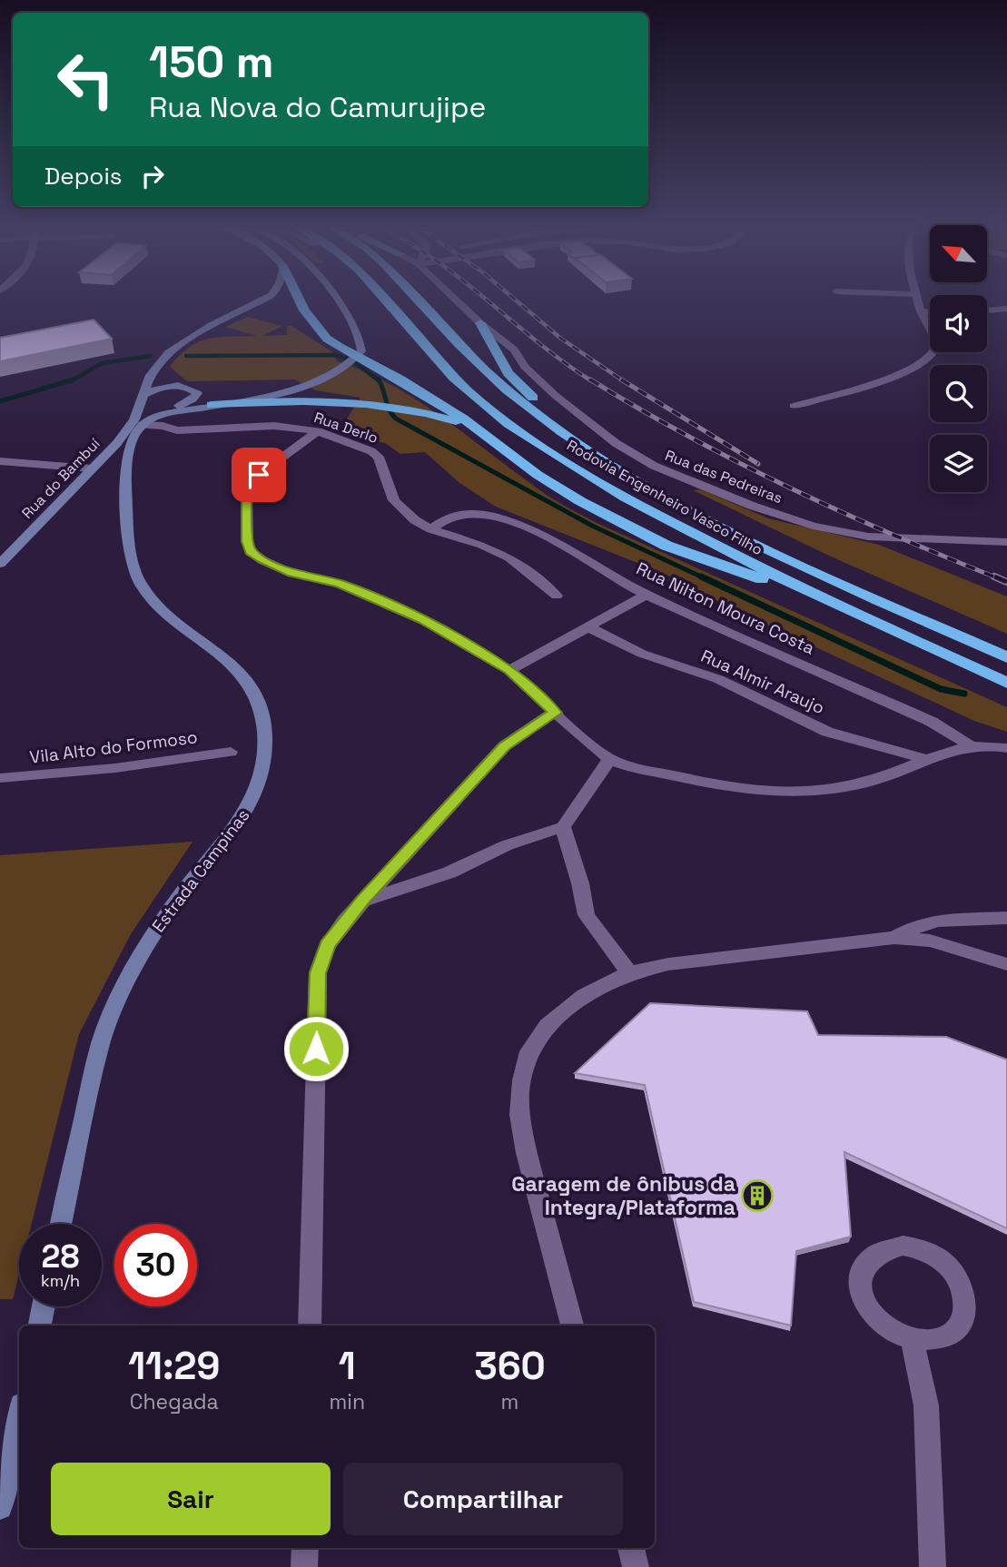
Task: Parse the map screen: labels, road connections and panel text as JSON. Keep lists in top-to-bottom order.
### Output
{
  "streets": {
    "highway": ["Rodovia Engenheiro Vasco Filho"],
    "main road": ["Rua do Bambuí", "Estrada Campinas"],
    "street": [
      "Rua Derlo",
      "Rua das Pedreiras",
      "Rua Nilton Moura Costa",
      "Rua Almir Araujo",
      "Vila Alto do Formoso"
    ]
  },
  "crossings": [
    ["Rua Derlo", "Rua Nilton Moura Costa"],
    ["Rua Derlo", "Estrada Campinas"]
  ],
  "places": {
    "building": ["Garagem de ônibus da Integra/Plataforma"]
  },
  "north": "top left",
  "page": {
    "turn": ["150 m", "Rua Nova do Camurujipe"],
    "then": "Depois",
    "speed": "28 km/h",
    "limit": "30",
    "eta": [
      "11:29",
      "Chegada",
      "1",
      "min",
      "360",
      "m"
    ],
    "buttons": ["Sair", "Compartilhar"]
  }
}
